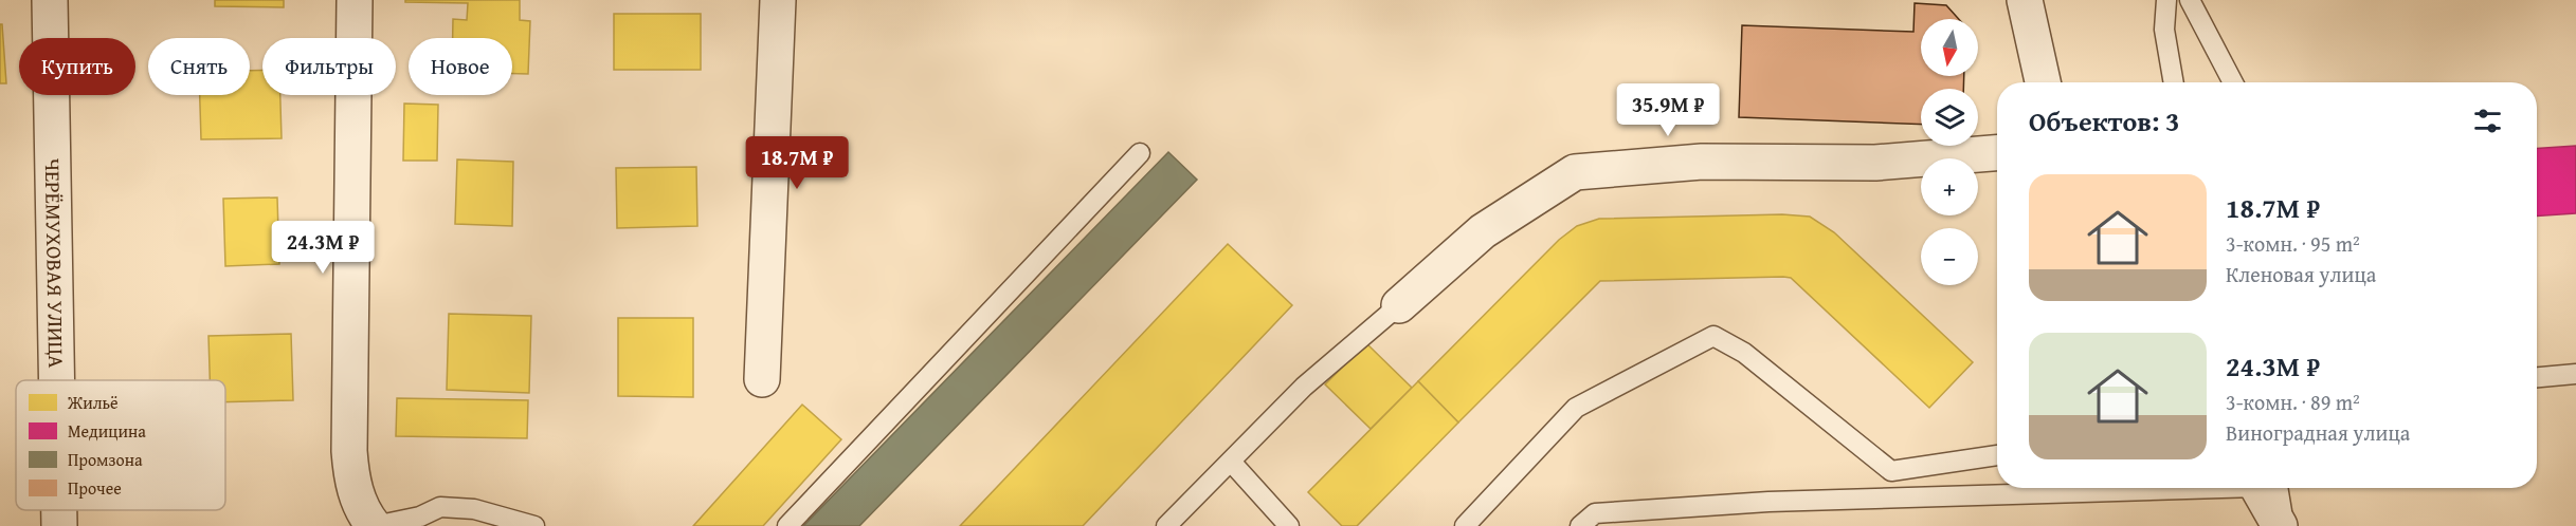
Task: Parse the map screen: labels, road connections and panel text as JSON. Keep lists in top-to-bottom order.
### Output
{
  "streets": {
    "street": ["ЧЕРЁМУХОВАЯ УЛИЦА"]
  },
  "legend": [
    "Жильё",
    "Медицина",
    "Промзона",
    "Прочее"
  ],
  "north": "bottom",
  "page": {
    "map_buttons": ["+", "−"],
    "chip": [
      "Купить",
      "Снять",
      "Фильтры",
      "Новое"
    ],
    "heading": "Объектов: 3",
    "price": ["35.9M ₽", "18.7M ₽", "24.3M ₽"],
    "list": [
      {
        "name": "18.7M ₽",
        "note": "3-комн. · 95 m² · Кленовая улица"
      },
      {
        "name": "24.3M ₽",
        "note": "3-комн. · 89 m² · Виноградная улица"
      }
    ]
  }
}
